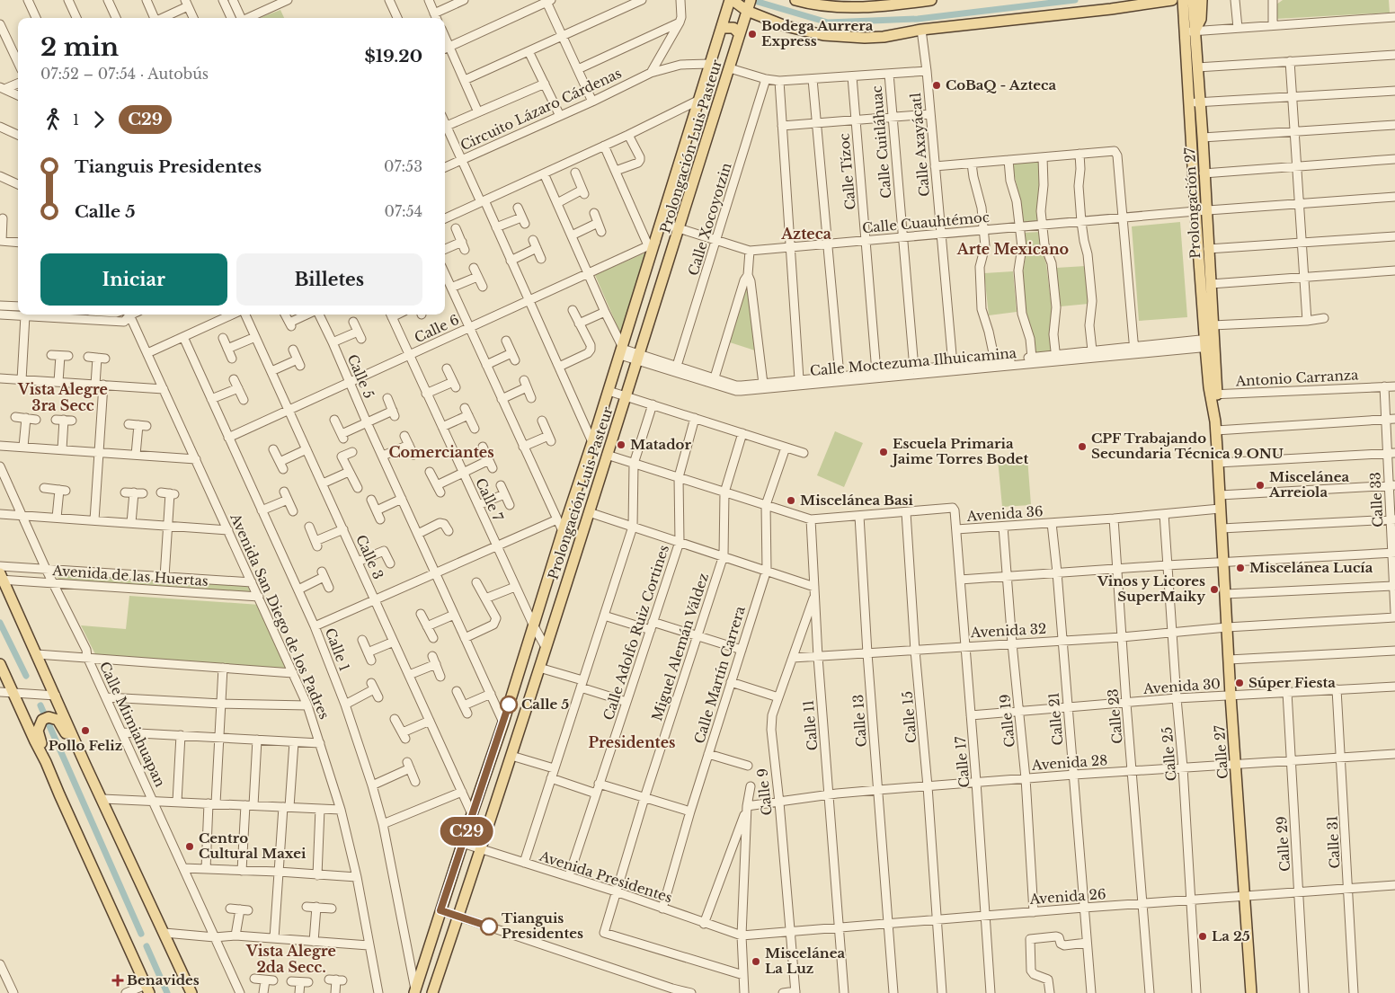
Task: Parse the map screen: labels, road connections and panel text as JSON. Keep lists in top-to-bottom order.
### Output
{
  "streets": {
    "main road": ["Prolongación Luis Pasteur", "Prolongación 27", "Calle 27"],
    "street": [
      "Circuito Lázaro Cárdenas",
      "Calle Cuitláhuac",
      "Calle Axayácatl",
      "Calle Tízoc",
      "Calle Xocoyotzin",
      "Calle Cuauhtémoc",
      "Calle 6",
      "Calle Moctezuma Ilhuicamina",
      "Calle 5",
      "Antonio Carranza",
      "Calle 7",
      "Calle 33",
      "Avenida 36",
      "Calle 3",
      "Avenida de las Huertas",
      "Avenida San Diego de los Padres",
      "Avenida 32",
      "Calle Adolfo Ruiz Cortines",
      "Miguel Alemán Váldez",
      "Calle 1",
      "Calle Martín Carrera",
      "Avenida 30",
      "Calle 23",
      "Calle 15",
      "Calle 21",
      "Calle 13",
      "Calle 19",
      "Calle Mimiahuapan",
      "Calle 11",
      "Calle 25",
      "Calle 17",
      "Avenida 28",
      "Calle 9",
      "Calle 31",
      "Calle 29",
      "Avenida Presidentes",
      "Avenida 26"
    ]
  },
  "crossings": [
    ["Circuito Lázaro Cárdenas", "Prolongación Luis Pasteur"],
    ["Calle Cuitláhuac", "Calle Cuauhtémoc"],
    ["Calle Cuitláhuac", "Calle Moctezuma Ilhuicamina"],
    ["Calle Axayácatl", "Calle Cuauhtémoc"],
    ["Calle Axayácatl", "Calle Moctezuma Ilhuicamina"],
    ["Prolongación Luis Pasteur", "Calle Cuauhtémoc"],
    ["Prolongación Luis Pasteur", "Calle 6"],
    ["Prolongación Luis Pasteur", "Calle Moctezuma Ilhuicamina"],
    ["Prolongación Luis Pasteur", "Calle 5"],
    ["Prolongación Luis Pasteur", "Calle 7"],
    ["Prolongación Luis Pasteur", "Calle 3"],
    ["Prolongación Luis Pasteur", "Calle 1"],
    ["Prolongación Luis Pasteur", "Avenida Presidentes"],
    ["Calle Tízoc", "Calle Cuauhtémoc"],
    ["Calle Tízoc", "Calle Moctezuma Ilhuicamina"],
    ["Prolongación 27", "Calle Cuauhtémoc"],
    ["Prolongación 27", "Calle Moctezuma Ilhuicamina"],
    ["Prolongación 27", "Antonio Carranza"],
    ["Prolongación 27", "Avenida 36"],
    ["Prolongación 27", "Calle 27"],
    ["Calle Xocoyotzin", "Calle Cuauhtémoc"],
    ["Calle Xocoyotzin", "Calle Moctezuma Ilhuicamina"],
    ["Calle 6", "Calle 5"],
    ["Calle 6", "Calle 7"],
    ["Calle 6", "Calle 3"],
    ["Calle 6", "Calle 1"],
    ["Antonio Carranza", "Calle 33"],
    ["Avenida 36", "Calle 23"],
    ["Avenida 36", "Calle 15"],
    ["Avenida 36", "Calle 21"],
    ["Avenida 36", "Calle 13"],
    ["Avenida 36", "Calle 19"],
    ["Avenida 36", "Calle 11"],
    ["Avenida 36", "Calle 27"],
    ["Avenida 36", "Calle 25"],
    ["Avenida 36", "Calle 17"],
    ["Avenida de las Huertas", "Avenida San Diego de los Padres"],
    ["Avenida de las Huertas", "Calle Mimiahuapan"],
    ["Avenida 32", "Calle 23"],
    ["Avenida 32", "Calle 15"],
    ["Avenida 32", "Calle 21"],
    ["Avenida 32", "Calle 13"],
    ["Avenida 32", "Calle 19"],
    ["Avenida 32", "Calle 11"],
    ["Avenida 32", "Calle 27"],
    ["Avenida 32", "Calle 25"],
    ["Avenida 32", "Calle 17"],
    ["Avenida 32", "Calle 9"],
    ["Calle Adolfo Ruiz Cortines", "Avenida Presidentes"],
    ["Miguel Alemán Váldez", "Avenida Presidentes"],
    ["Calle Martín Carrera", "Avenida Presidentes"],
    ["Avenida 30", "Calle 23"],
    ["Avenida 30", "Calle 21"],
    ["Avenida 30", "Calle 19"],
    ["Avenida 30", "Calle 27"],
    ["Avenida 30", "Calle 25"],
    ["Avenida 30", "Calle 17"],
    ["Avenida 30", "Calle 31"],
    ["Avenida 30", "Calle 29"],
    ["Calle 23", "Avenida 28"],
    ["Calle 23", "Avenida 26"],
    ["Calle 15", "Avenida 28"],
    ["Calle 15", "Avenida 26"],
    ["Calle 21", "Avenida 28"],
    ["Calle 21", "Avenida 26"],
    ["Calle 13", "Avenida 28"],
    ["Calle 13", "Avenida 26"],
    ["Calle 19", "Avenida 28"],
    ["Calle 19", "Avenida 26"],
    ["Calle 11", "Avenida 28"],
    ["Calle 11", "Calle 9"],
    ["Calle 11", "Avenida 26"],
    ["Calle 27", "Avenida 28"],
    ["Calle 27", "Avenida 26"],
    ["Calle 25", "Avenida 28"],
    ["Calle 25", "Avenida 26"],
    ["Calle 17", "Avenida 28"],
    ["Calle 17", "Avenida 26"],
    ["Avenida 28", "Calle 9"],
    ["Avenida 28", "Calle 31"],
    ["Avenida 28", "Calle 29"],
    ["Calle 9", "Avenida 26"],
    ["Calle 31", "Avenida 26"],
    ["Calle 29", "Avenida 26"],
    ["Avenida Presidentes", "Avenida 26"]
  ],
  "districts": [
    "Azteca",
    "Arte Mexicano",
    "Vista Alegre 3ra Secc",
    "Comerciantes",
    "Presidentes",
    "Vista Alegre 2da Secc."
  ],
  "places": {
    "other": [
      "Bodega Aurrera Express",
      "CoBaQ - Azteca",
      "Matador",
      "CPF Trabajando Secundaria Técnica 9 ONU",
      "Escuela Primaria Jaime Torres Bodet",
      "Miscelánea Arreiola",
      "Miscelánea Basi",
      "Miscelánea Lucía",
      "Vinos y Licores SuperMaiky",
      "Súper Fiesta",
      "Calle 5",
      "Pollo Feliz",
      "Centro Cultural Maxei",
      "Tianguis Presidentes",
      "La 25",
      "Miscelánea La Luz"
    ],
    "health": ["Benavides"]
  },
  "lines": ["bus line C29"],
  "page": {
    "on_map": "C29",
    "heading": ["2 min", "07:52 – 07:54 · Autobús", "$19.20"],
    "legs": ["1", "C29"],
    "list": [
      {
        "name": "Tianguis Presidentes",
        "value": "07:53"
      },
      {
        "name": "Calle 5",
        "value": "07:54"
      }
    ],
    "buttons": ["Iniciar", "Billetes"]
  }
}
